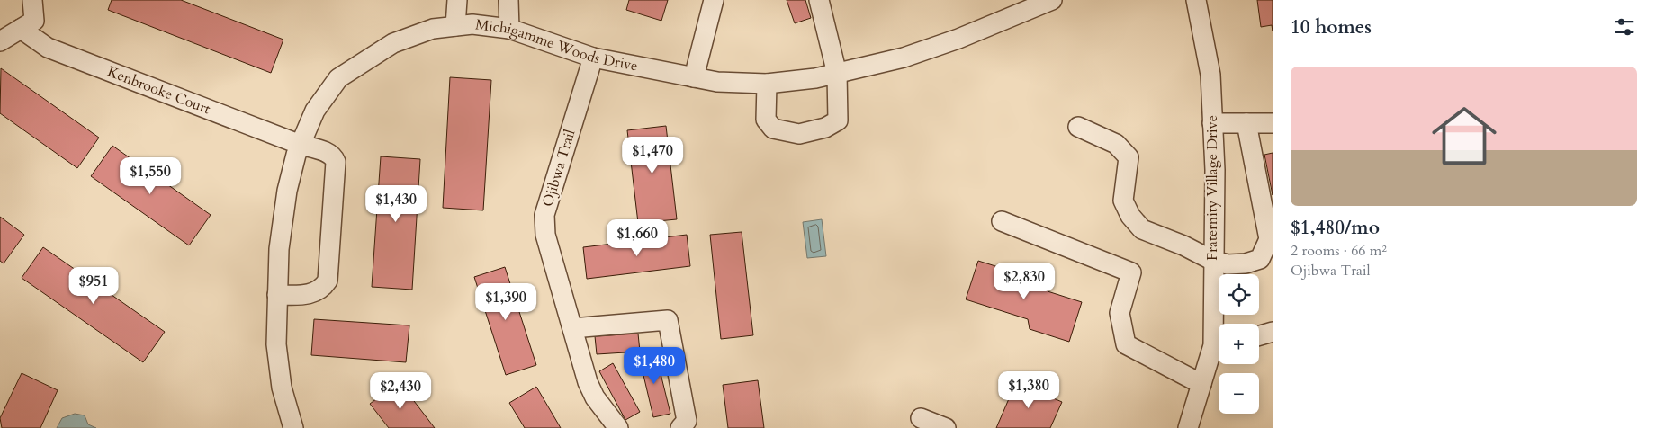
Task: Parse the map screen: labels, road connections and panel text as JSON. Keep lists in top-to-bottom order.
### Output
{
  "streets": {
    "street": [
      "Michigamme Woods Drive",
      "Kenbrooke Court",
      "Ojibwa Trail",
      "Fraternity Village Drive"
    ]
  },
  "crossings": [
    ["Michigamme Woods Drive", "Kenbrooke Court"],
    ["Michigamme Woods Drive", "Ojibwa Trail"]
  ],
  "page": {
    "heading": "10 homes",
    "list": [
      {
        "name": "$1,480/mo",
        "note": "2 rooms · 66 m² · Ojibwa Trail"
      }
    ],
    "price": [
      "$1,470",
      "$1,550",
      "$1,430",
      "$1,660",
      "$2,830",
      "$951",
      "$1,390",
      "$1,480",
      "$1,380",
      "$2,430"
    ],
    "map_buttons": ["+", "−"]
  }
}
